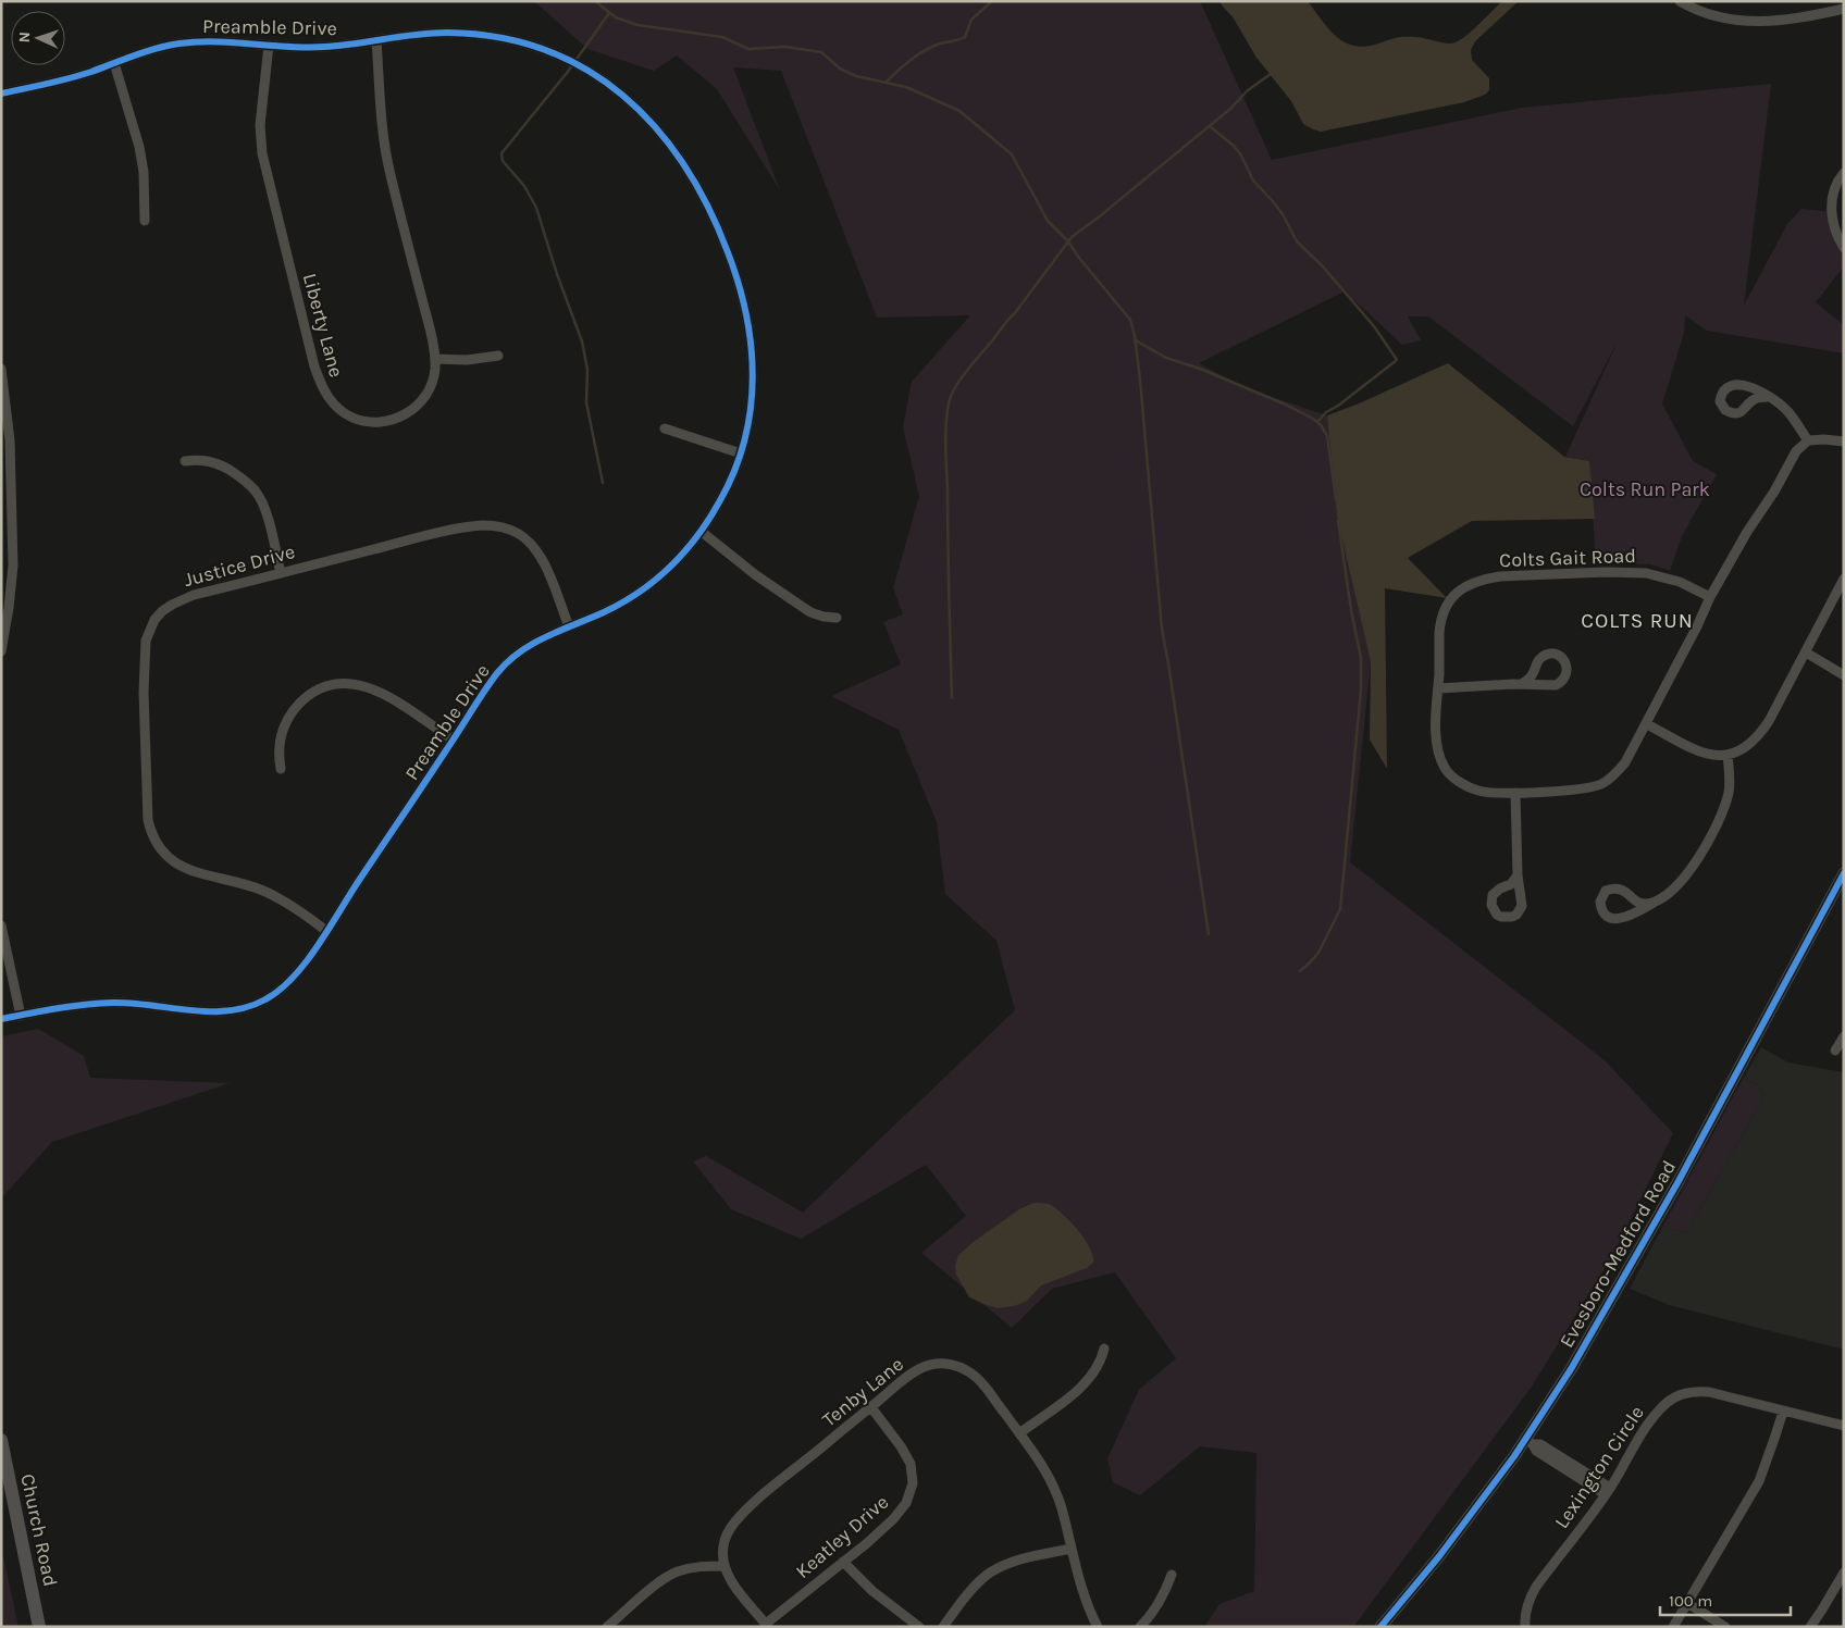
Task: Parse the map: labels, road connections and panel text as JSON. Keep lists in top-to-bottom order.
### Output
{
  "streets": {
    "main road": ["Church Road"],
    "street": [
      "Preamble Drive",
      "Liberty Lane",
      "Colts Gait Road",
      "Justice Drive",
      "Evesboro-Medford Road",
      "Tenby Lane",
      "Lexington Circle",
      "Keatley Drive"
    ]
  },
  "crossings": [
    ["Preamble Drive", "Liberty Lane"],
    ["Preamble Drive", "Justice Drive"],
    ["Tenby Lane", "Keatley Drive"]
  ],
  "districts": ["COLTS RUN"],
  "parks": ["Colts Run Park"],
  "scale_bar": "100 m",
  "north": "left"
}
